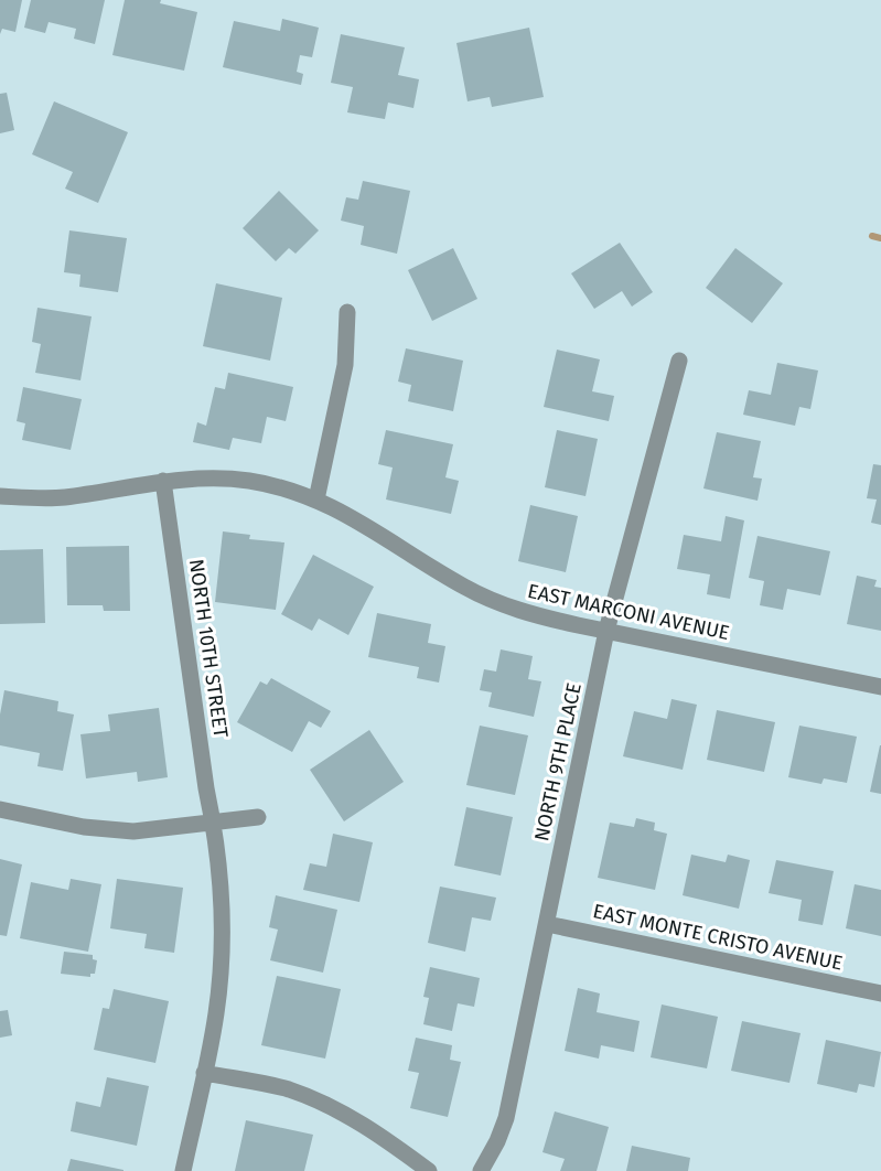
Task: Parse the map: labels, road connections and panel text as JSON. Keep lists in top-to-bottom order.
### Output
{
  "streets": {
    "street": [
      "EAST MARCONI AVENUE",
      "NORTH 10TH STREET",
      "NORTH 9TH PLACE",
      "EAST MONTE CRISTO AVENUE"
    ]
  },
  "crossings": [
    ["EAST MARCONI AVENUE", "NORTH 10TH STREET"],
    ["EAST MARCONI AVENUE", "NORTH 9TH PLACE"],
    ["NORTH 9TH PLACE", "EAST MONTE CRISTO AVENUE"]
  ]
}
